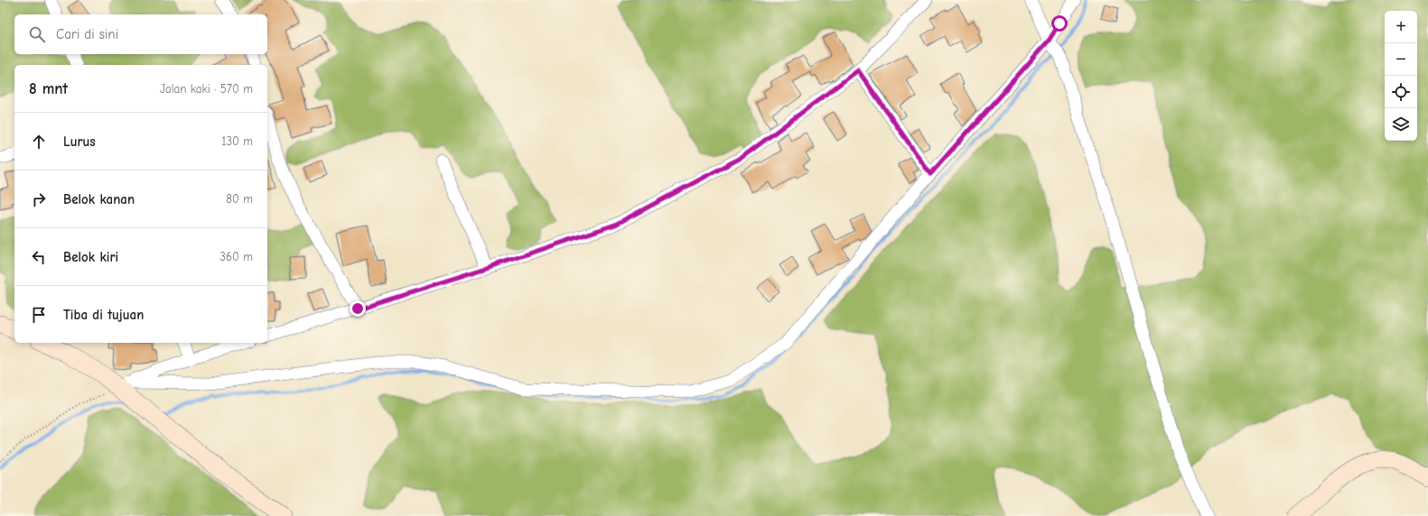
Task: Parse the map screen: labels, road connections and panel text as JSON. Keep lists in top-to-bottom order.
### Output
{
  "page": {
    "map_buttons": ["+", "−"],
    "search": "Cari di sini",
    "heading": ["8 mnt", "Jalan kaki · 570 m"],
    "list": [
      ["Lurus", "130 m"],
      ["Belok kanan", "80 m"],
      ["Belok kiri", "360 m"],
      "Tiba di tujuan"
    ]
  }
}
